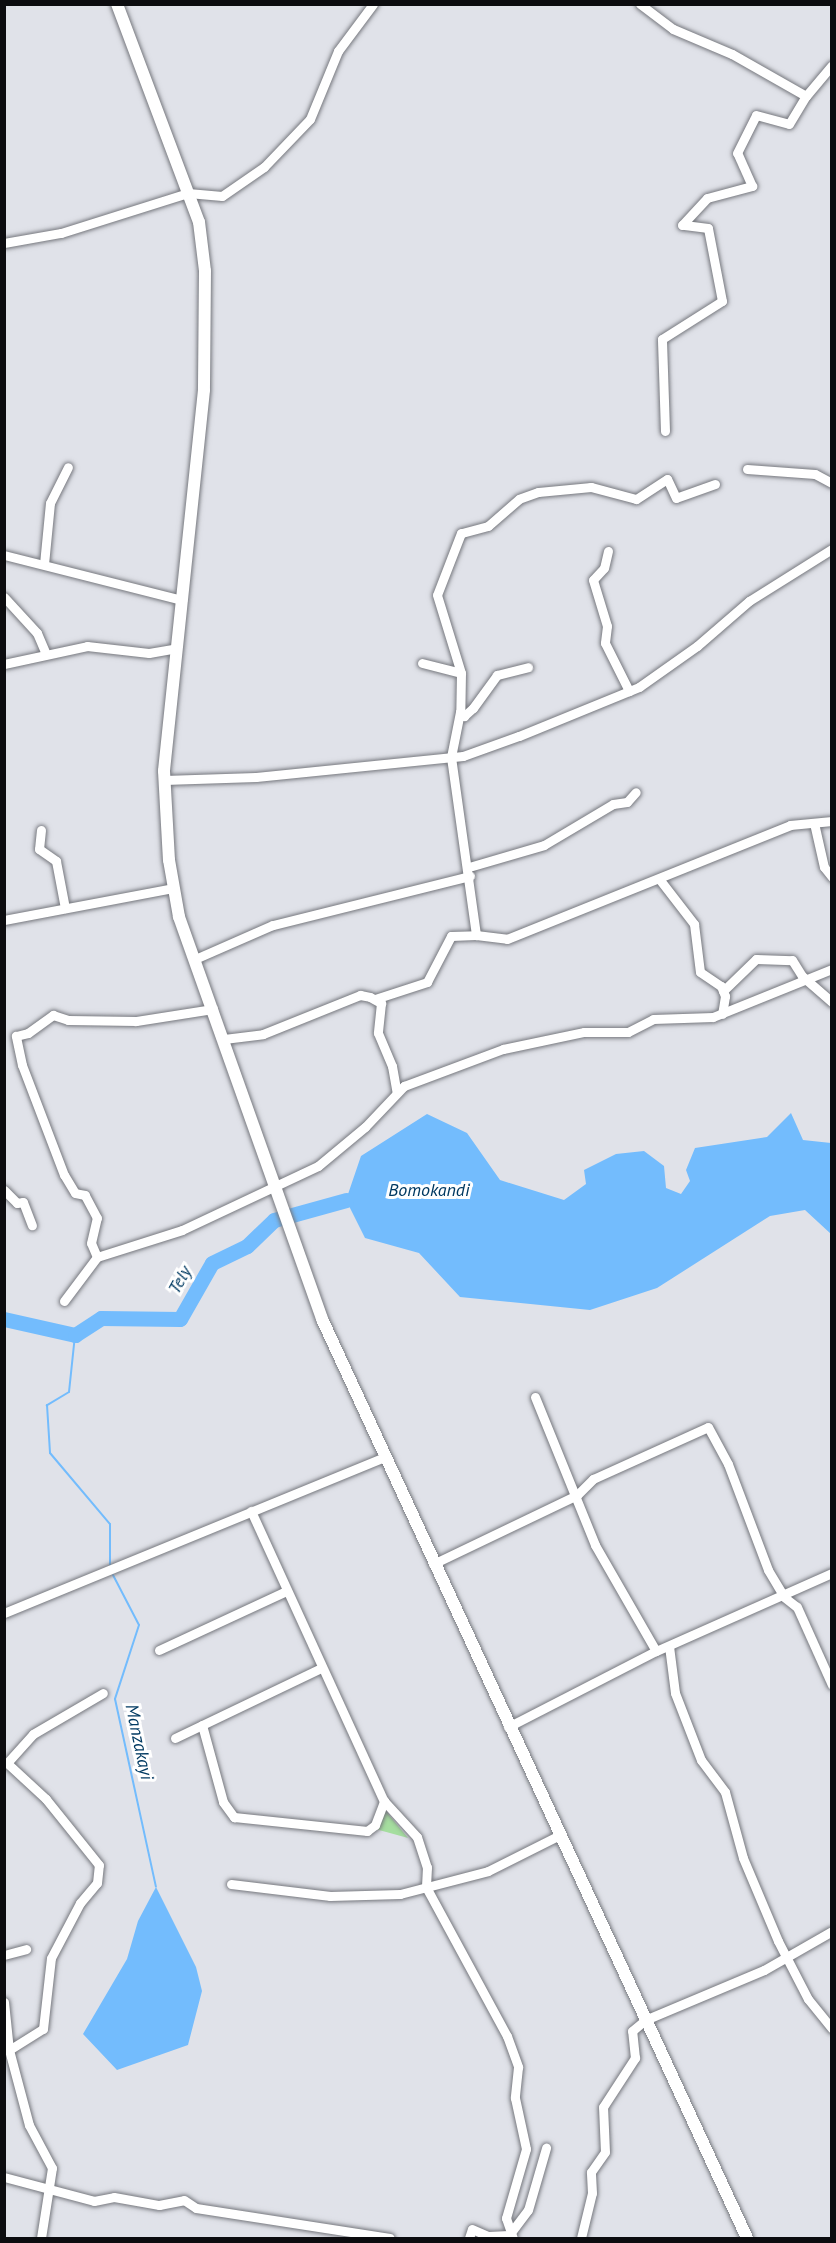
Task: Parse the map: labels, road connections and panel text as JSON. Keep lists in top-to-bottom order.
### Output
{
  "water": ["Bomokandi", "Tely", "Manzakayi"]
}
